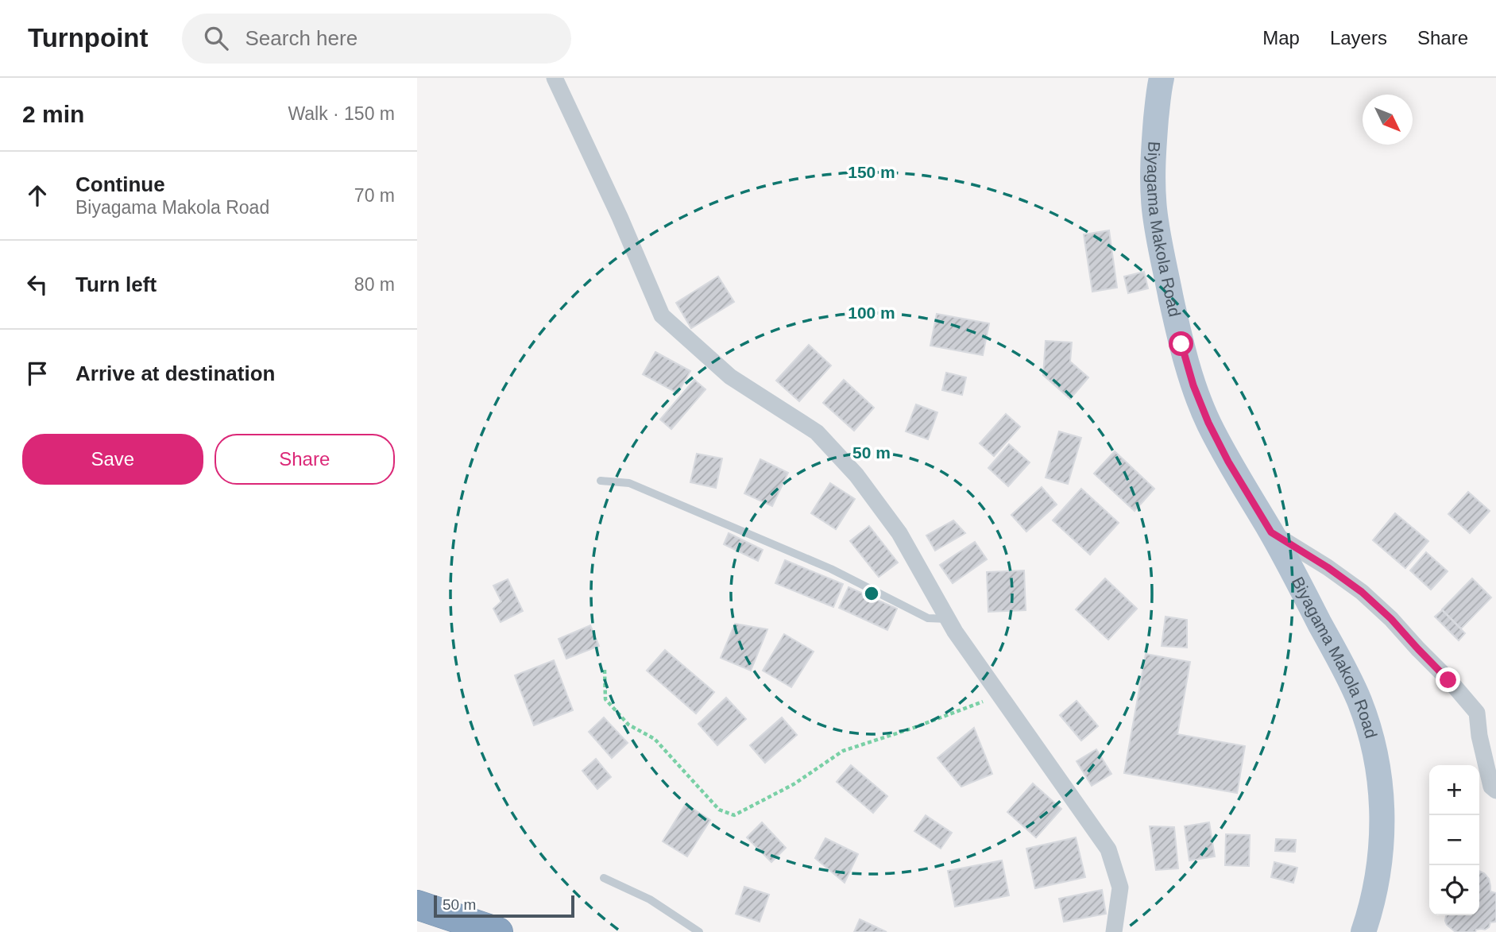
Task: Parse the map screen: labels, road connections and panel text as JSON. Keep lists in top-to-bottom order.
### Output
{
  "streets": {
    "main road": ["Biyagama Makola Road"]
  },
  "scale_bar": "50 m",
  "north": "bottom right",
  "page": {
    "header": "Turnpoint",
    "search": "Search here",
    "nav": ["Map", "Layers", "Share"],
    "heading": ["2 min", "Walk · 150 m"],
    "list": [
      ["Continue", "Biyagama Makola Road", "70 m"],
      ["Turn left", "80 m"],
      "Arrive at destination"
    ],
    "buttons": ["Save", "Share"],
    "map_buttons": ["+", "−"],
    "scale": "50 m"
  },
  "rings": ["150 m", "100 m", "50 m"]
}
